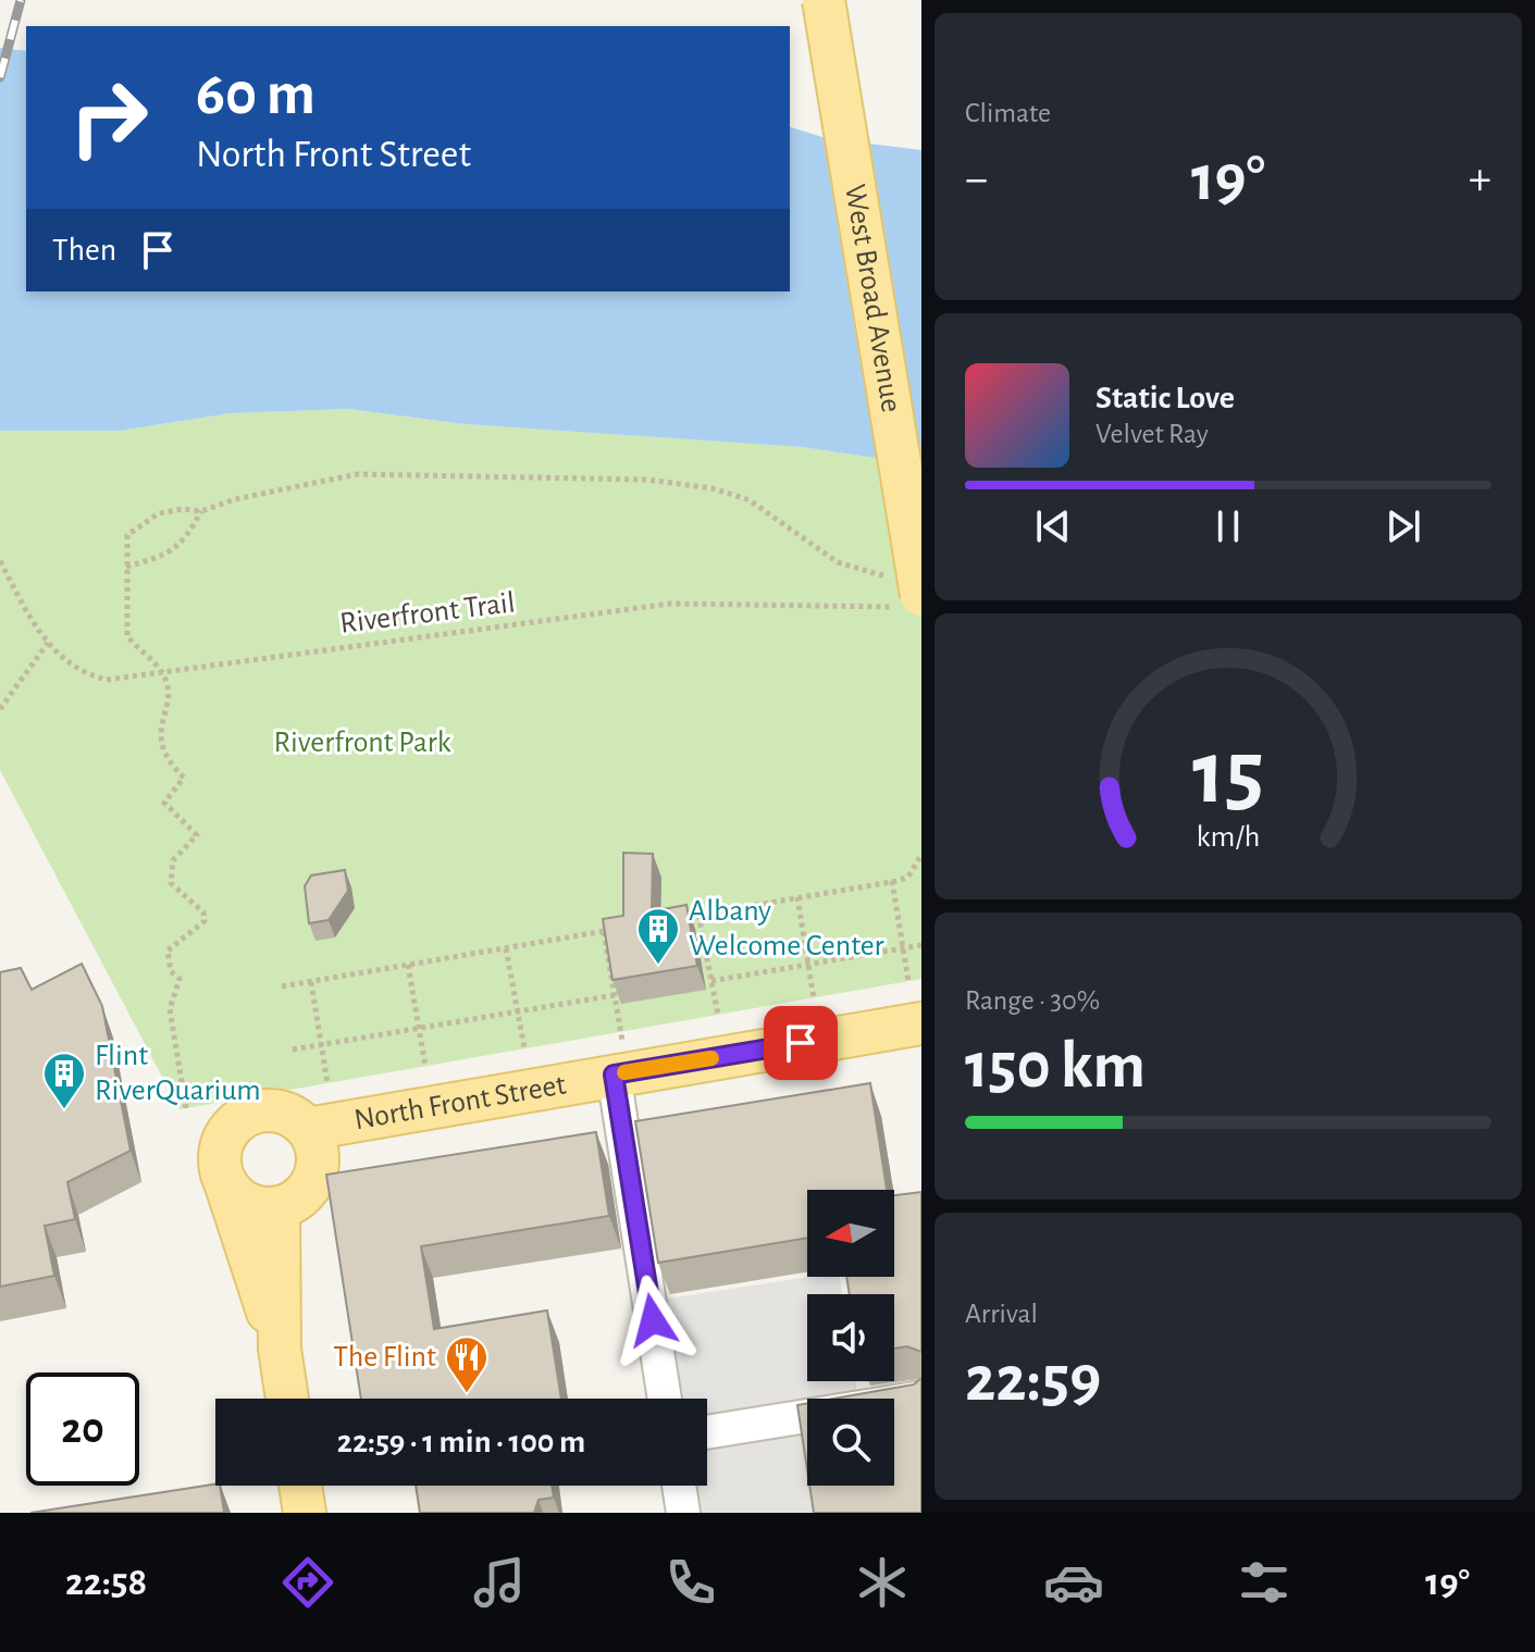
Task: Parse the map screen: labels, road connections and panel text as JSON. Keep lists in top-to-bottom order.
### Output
{
  "streets": {
    "main road": ["West Broad Avenue", "North Front Street"],
    "path": ["Riverfront Trail"]
  },
  "crossings": [
    ["West Broad Avenue", "Riverfront Trail"]
  ],
  "parks": ["Riverfront Park"],
  "places": {
    "building": ["Albany Welcome Center", "Flint RiverQuarium"],
    "restaurant": ["The Flint"]
  },
  "north": "left",
  "page": {
    "tile": [
      "Climate",
      ["Range · 30%", "150 km"],
      ["Arrival", "22:59"]
    ],
    "turn": ["60 m", "North Front Street"],
    "heat": ["−", "19°", "+"],
    "then": "Then",
    "song": ["Static Love", "Velvet Ray"],
    "limit": "20",
    "trip": "22:59 · 1 min · 100 m",
    "tabs": ["22:58", "19°"],
    "gauge": ["15", "km/h"]
  }
}
